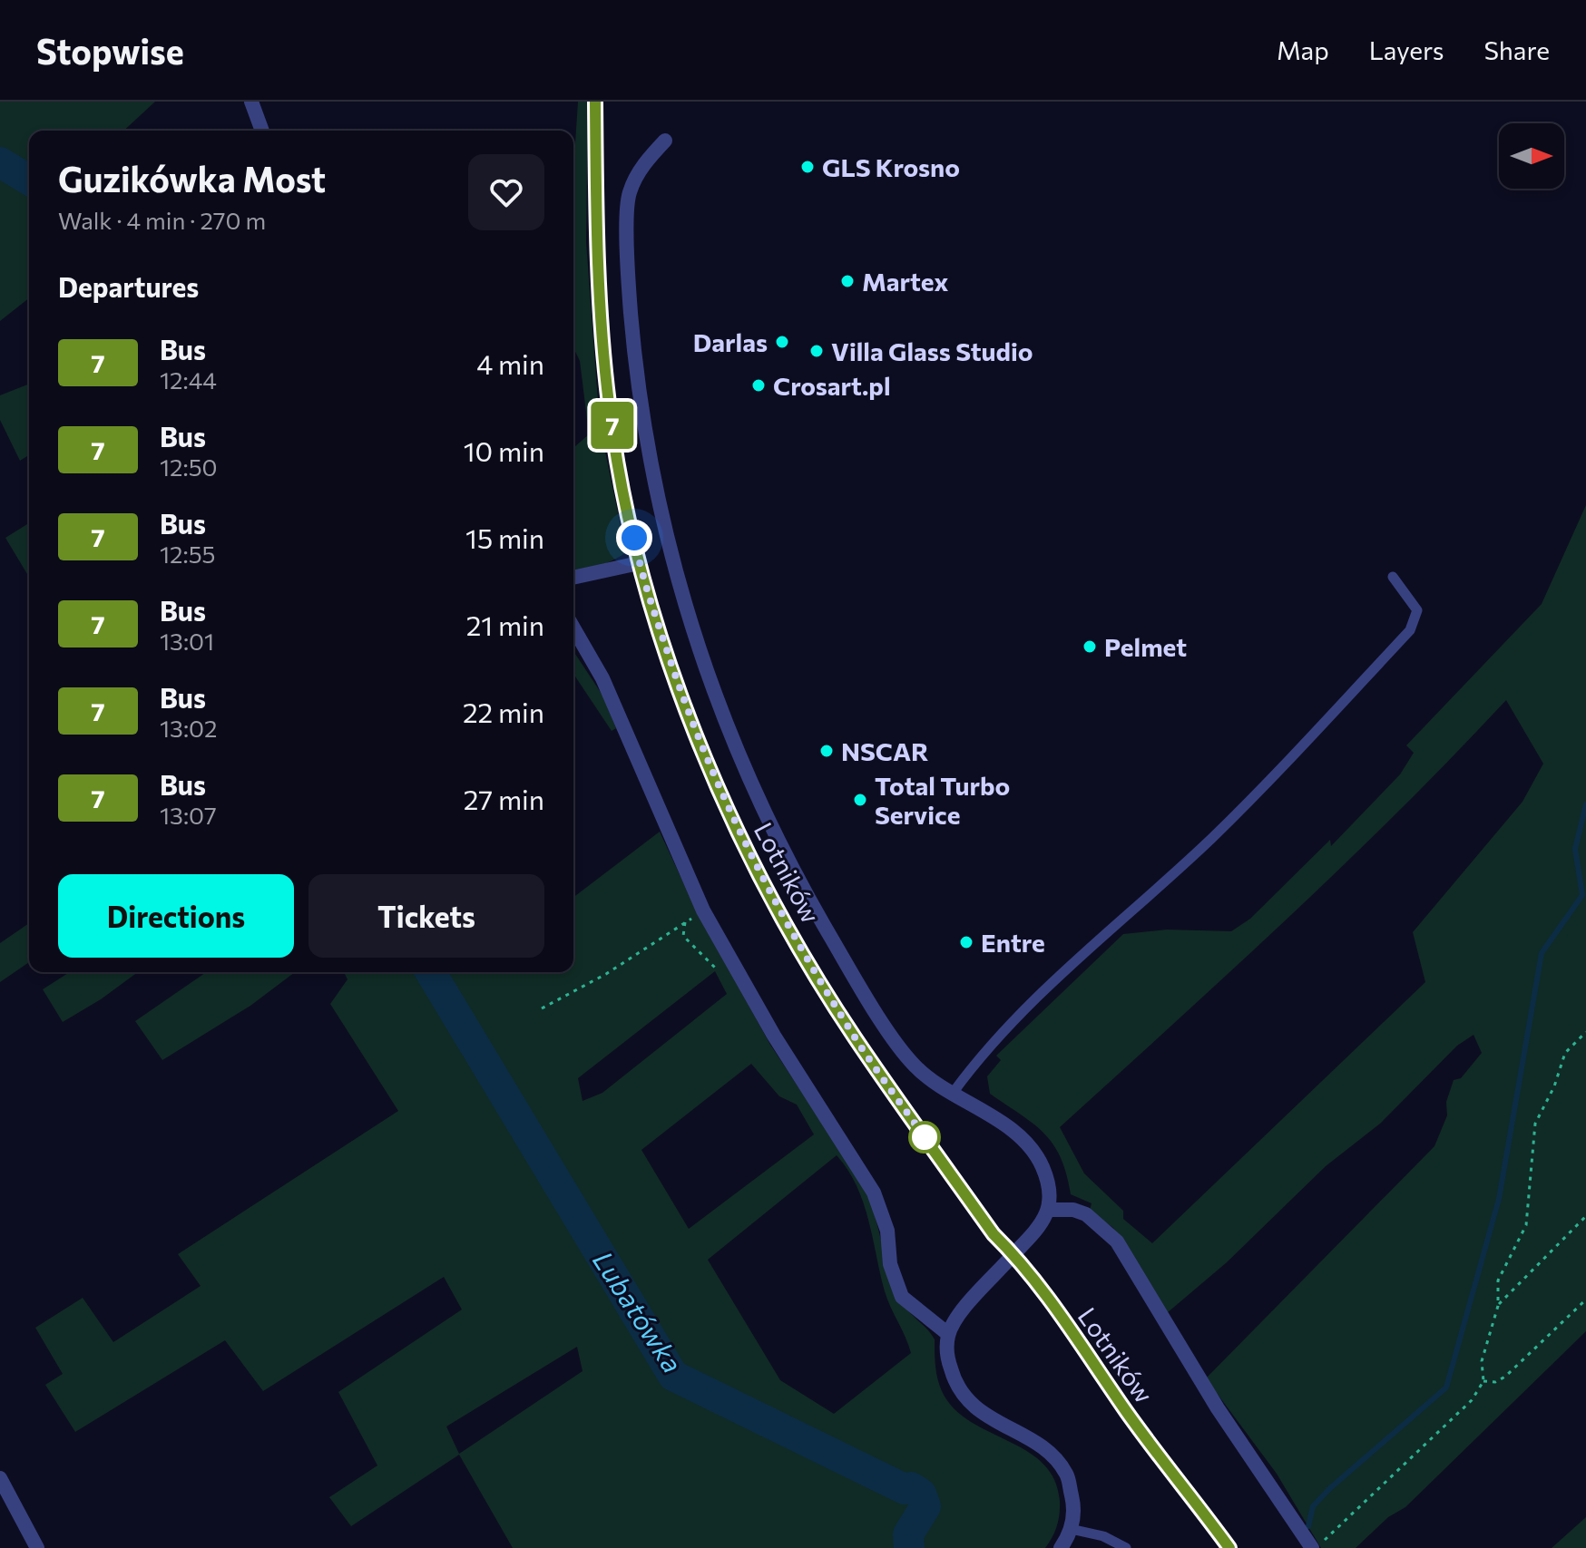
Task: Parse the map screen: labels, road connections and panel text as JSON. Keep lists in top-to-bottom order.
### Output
{
  "streets": {
    "street": ["Lotników"]
  },
  "water": ["Lubatówka"],
  "places": [
    "GLS Krosno",
    "Martex",
    "Darlas",
    "Villa Glass Studio",
    "Crosart.pl",
    "Pelmet",
    "NSCAR",
    "Total Turbo Service",
    "Entre"
  ],
  "lines": ["bus line 7"],
  "north": "right",
  "page": {
    "header": "Stopwise",
    "nav": ["Map", "Layers", "Share"],
    "on_map": "7",
    "heading": [
      ["Guzikówka Most", "Walk · 4 min · 270 m"],
      "Departures"
    ],
    "list": [
      {
        "mark": "7",
        "name": "Bus",
        "note": "12:44",
        "value": "4 min"
      },
      {
        "mark": "7",
        "name": "Bus",
        "note": "12:50",
        "value": "10 min"
      },
      {
        "mark": "7",
        "name": "Bus",
        "note": "12:55",
        "value": "15 min"
      },
      {
        "mark": "7",
        "name": "Bus",
        "note": "13:01",
        "value": "21 min"
      },
      {
        "mark": "7",
        "name": "Bus",
        "note": "13:02",
        "value": "22 min"
      },
      {
        "mark": "7",
        "name": "Bus",
        "note": "13:07",
        "value": "27 min"
      }
    ],
    "buttons": ["Directions", "Tickets"]
  }
}
